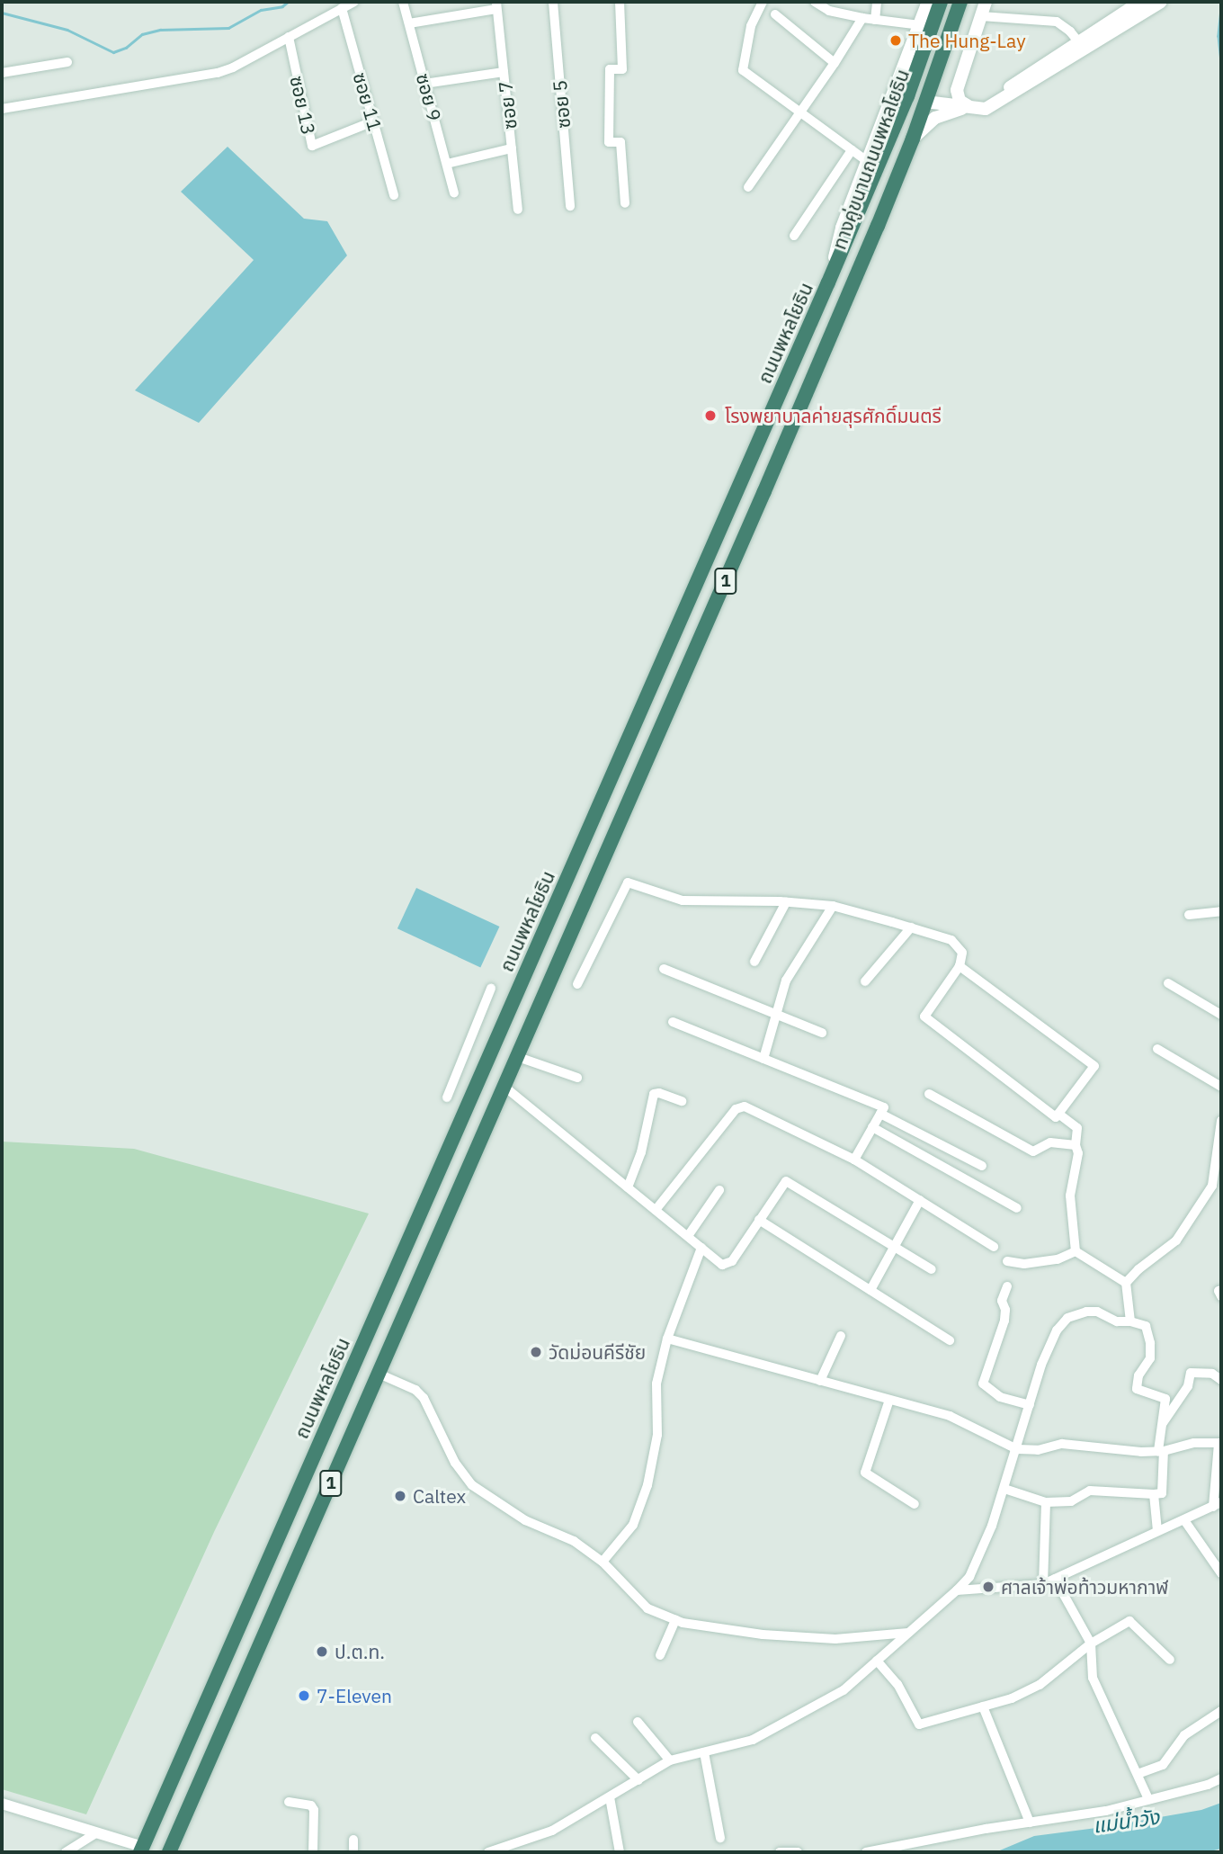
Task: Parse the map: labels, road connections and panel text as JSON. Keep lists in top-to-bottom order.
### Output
{
  "streets": {
    "highway": ["ถนนพหลโยธิน", "1"],
    "main road": ["ทางคู่ขนานถนนพหลโยธิน"],
    "street": [
      "ซอย 9",
      "ซอย 11",
      "ซอย 5",
      "ซอย 13",
      "ซอย 7"
    ]
  },
  "crossings": [
    ["ซอย 11", "ซอย 13"],
    ["ทางคู่ขนานถนนพหลโยธิน", "ถนนพหลโยธิน"]
  ],
  "water": ["แม่น้ำวัง"],
  "places": [
    "The Hung-Lay",
    "โรงพยาบาลค่ายสุรศักดิ์มนตรี",
    "วัดม่อนคีรีชัย",
    "Caltex",
    "ศาลเจ้าพ่อท้าวมหากาฬ",
    "ป.ต.ท.",
    "7-Eleven"
  ]
}
